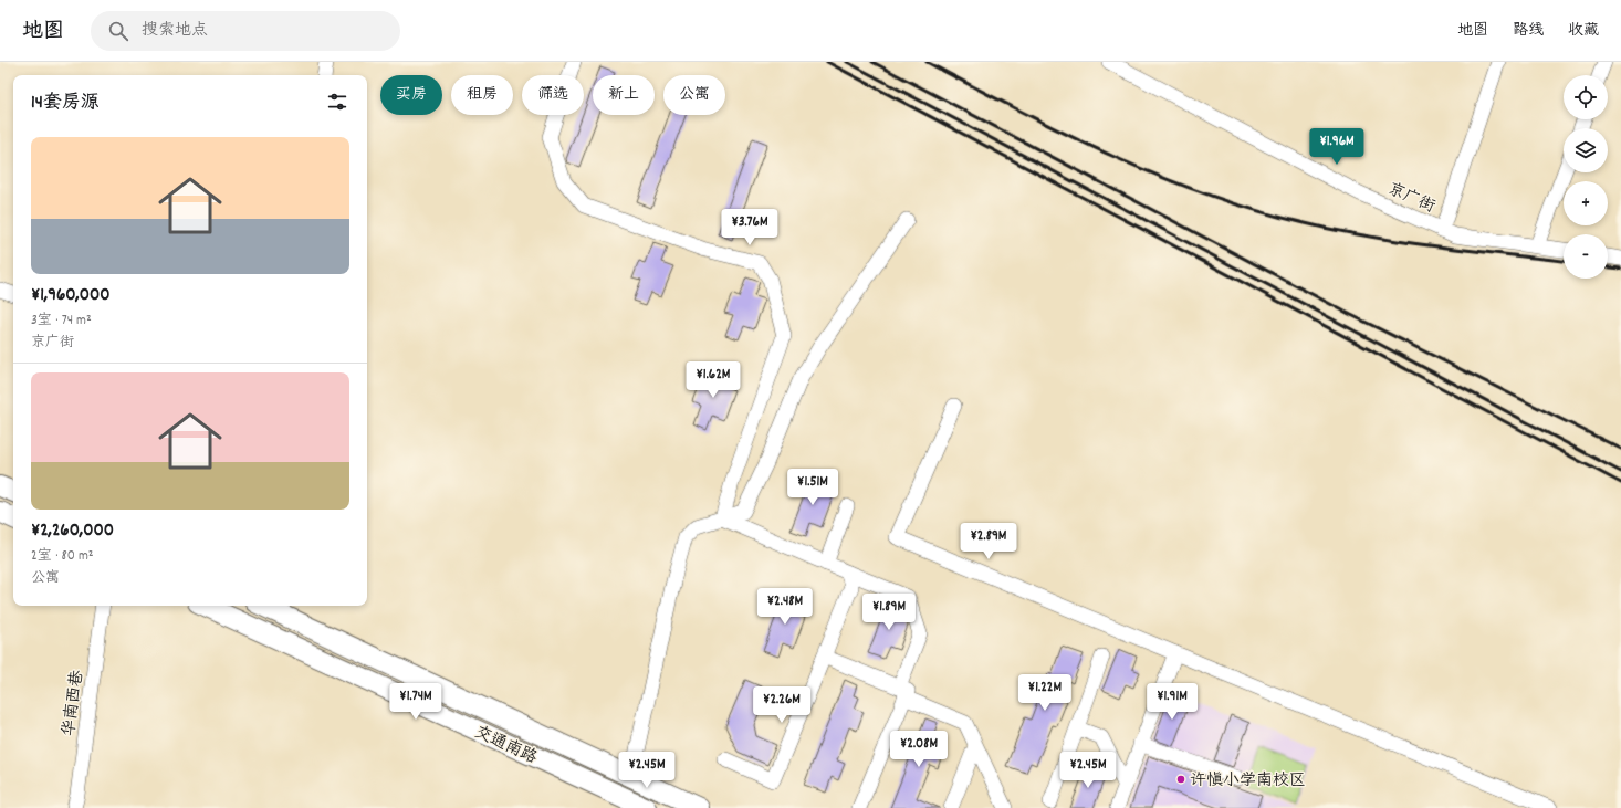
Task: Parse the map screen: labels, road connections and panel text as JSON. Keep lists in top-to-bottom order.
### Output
{
  "streets": {
    "main road": ["交通南路"],
    "street": ["京广街", "华南西巷"]
  },
  "places": ["许慎小学南校区"],
  "page": {
    "header": "地图",
    "search": "搜索地点",
    "nav": ["地图", "路线", "收藏"],
    "map_buttons": ["+", "−"],
    "chip": [
      "买房",
      "租房",
      "筛选",
      "新上",
      "公寓"
    ],
    "heading": "14套房源",
    "price": [
      "¥1.96M",
      "¥3.76M",
      "¥1.62M",
      "¥1.51M",
      "¥2.89M",
      "¥2.48M",
      "¥1.89M",
      "¥1.22M",
      "¥1.74M",
      "¥1.91M",
      "¥2.26M",
      "¥2.08M",
      "¥2.45M",
      "¥2.45M"
    ],
    "list": [
      {
        "name": "¥1,960,000",
        "note": "3室 · 74 m² · 京广街"
      },
      {
        "name": "¥2,260,000",
        "note": "2室 · 80 m² · 公寓"
      }
    ]
  }
}
